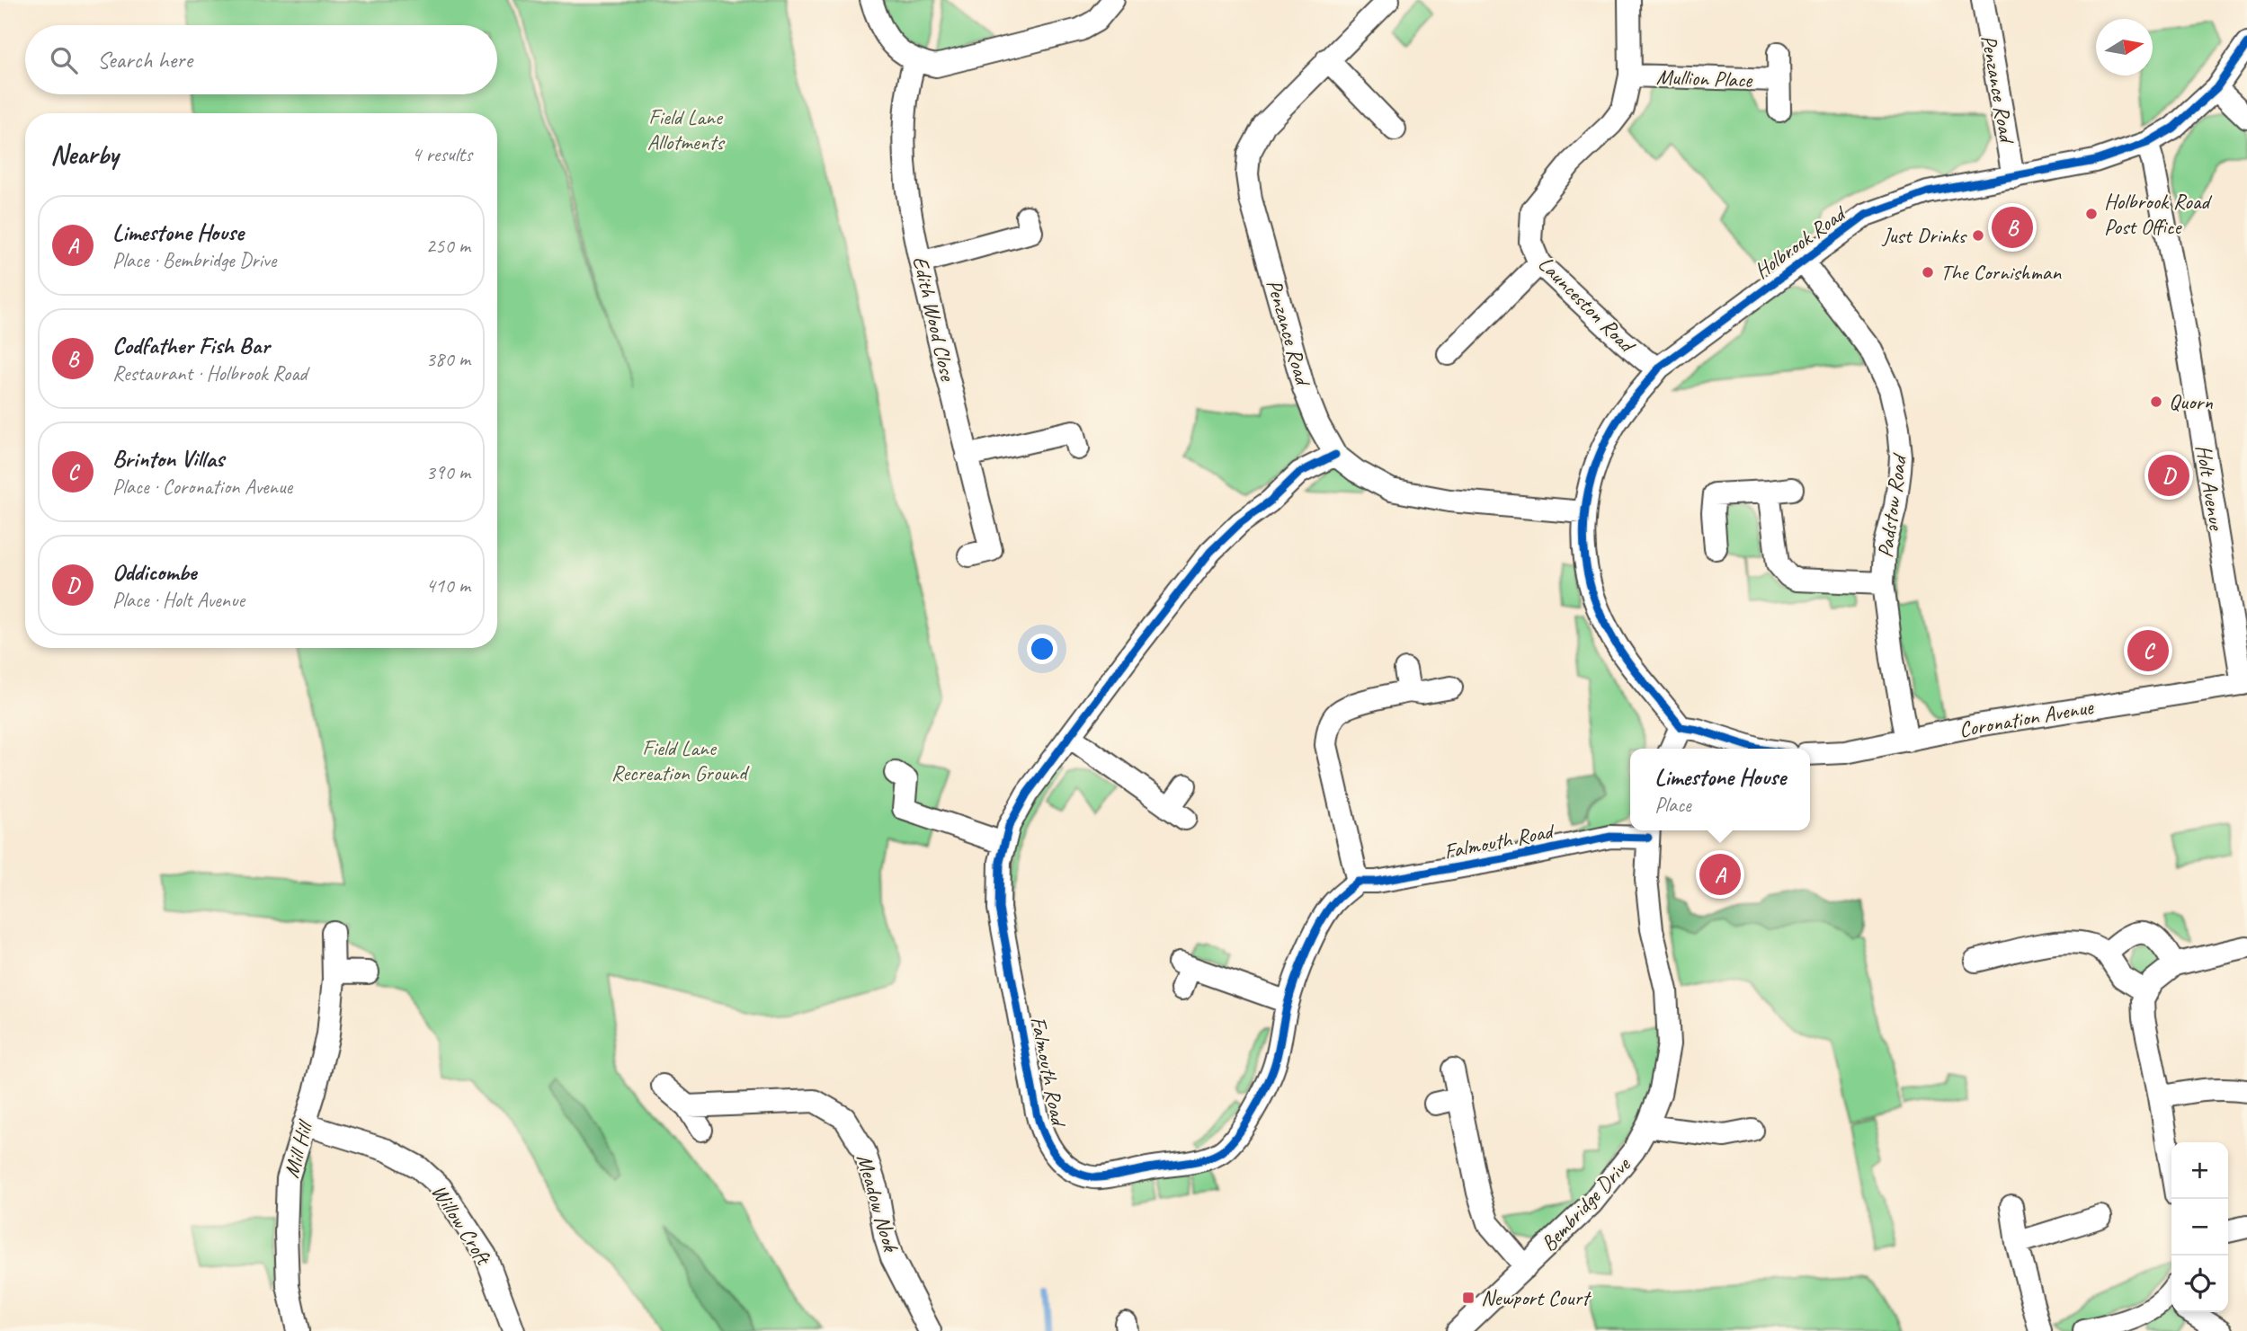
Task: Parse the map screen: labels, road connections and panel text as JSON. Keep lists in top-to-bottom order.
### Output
{
  "streets": {
    "street": [
      "Mullion Place",
      "Penzance Road",
      "Holbrook Road",
      "Launceston Road",
      "Edith Wood Close",
      "Holt Avenue",
      "Padstow Road",
      "Coronation Avenue",
      "Falmouth Road",
      "Mill Hill",
      "Meadow Nook",
      "Bembridge Drive",
      "Willow Croft"
    ]
  },
  "crossings": [
    ["Mullion Place", "Launceston Road"],
    ["Penzance Road", "Holbrook Road"],
    ["Penzance Road", "Falmouth Road"],
    ["Holbrook Road", "Launceston Road"],
    ["Holbrook Road", "Holt Avenue"],
    ["Holbrook Road", "Padstow Road"],
    ["Holt Avenue", "Coronation Avenue"],
    ["Padstow Road", "Coronation Avenue"],
    ["Falmouth Road", "Bembridge Drive"],
    ["Mill Hill", "Willow Croft"]
  ],
  "parks": ["Field Lane Allotments", "Field Lane Recreation Ground"],
  "places": {
    "other": [
      "Holbrook Road Post Office",
      "Just Drinks",
      "The Cornishman",
      "Quorn"
    ],
    "transit": ["Newport Court"]
  },
  "north": "right",
  "page": {
    "search": "Search here",
    "heading": ["Nearby", "4 results"],
    "list": [
      {
        "mark": "A",
        "name": "Limestone House",
        "note": "Place · Bembridge Drive",
        "value": "250 m"
      },
      {
        "mark": "B",
        "name": "Codfather Fish Bar",
        "note": "Restaurant · Holbrook Road",
        "value": "380 m"
      },
      {
        "mark": "C",
        "name": "Brinton Villas",
        "note": "Place · Coronation Avenue",
        "value": "390 m"
      },
      {
        "mark": "D",
        "name": "Oddicombe",
        "note": "Place · Holt Avenue",
        "value": "410 m"
      }
    ],
    "pins": [
      "B",
      "D",
      "C",
      "A"
    ],
    "popup": ["Limestone House", "Place"],
    "map_buttons": ["+", "−"]
  }
}
